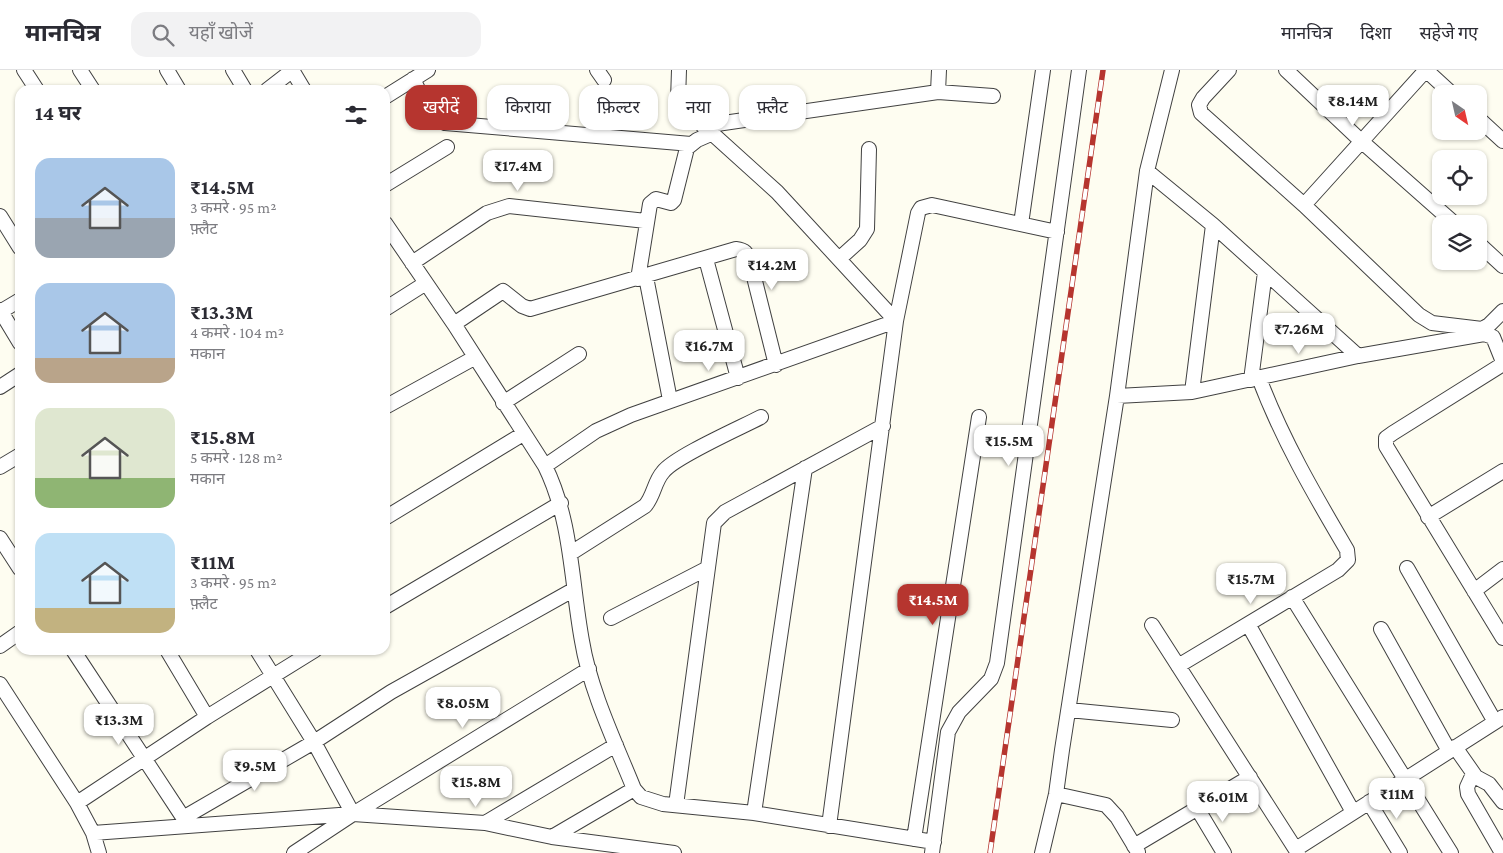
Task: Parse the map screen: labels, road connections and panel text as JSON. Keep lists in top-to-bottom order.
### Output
{
  "north": "bottom right",
  "page": {
    "header": "मानचित्र",
    "search": "यहाँ खोजें",
    "nav": ["मानचित्र", "दिशा", "सहेजे गए"],
    "price": [
      "₹8.14M",
      "₹17.4M",
      "₹14.2M",
      "₹7.26M",
      "₹16.7M",
      "₹15.5M",
      "₹15.7M",
      "₹14.5M",
      "₹8.05M",
      "₹13.3M",
      "₹9.5M",
      "₹15.8M",
      "₹11M",
      "₹6.01M"
    ],
    "chip": [
      "खरीदें",
      "किराया",
      "फ़िल्टर",
      "नया",
      "फ़्लैट"
    ],
    "heading": "14 घर",
    "list": [
      {
        "name": "₹14.5M",
        "note": "3 कमरे · 95 m² · फ़्लैट"
      },
      {
        "name": "₹13.3M",
        "note": "4 कमरे · 104 m² · मकान"
      },
      {
        "name": "₹15.8M",
        "note": "5 कमरे · 128 m² · मकान"
      },
      {
        "name": "₹11M",
        "note": "3 कमरे · 95 m² · फ़्लैट"
      }
    ]
  }
}
